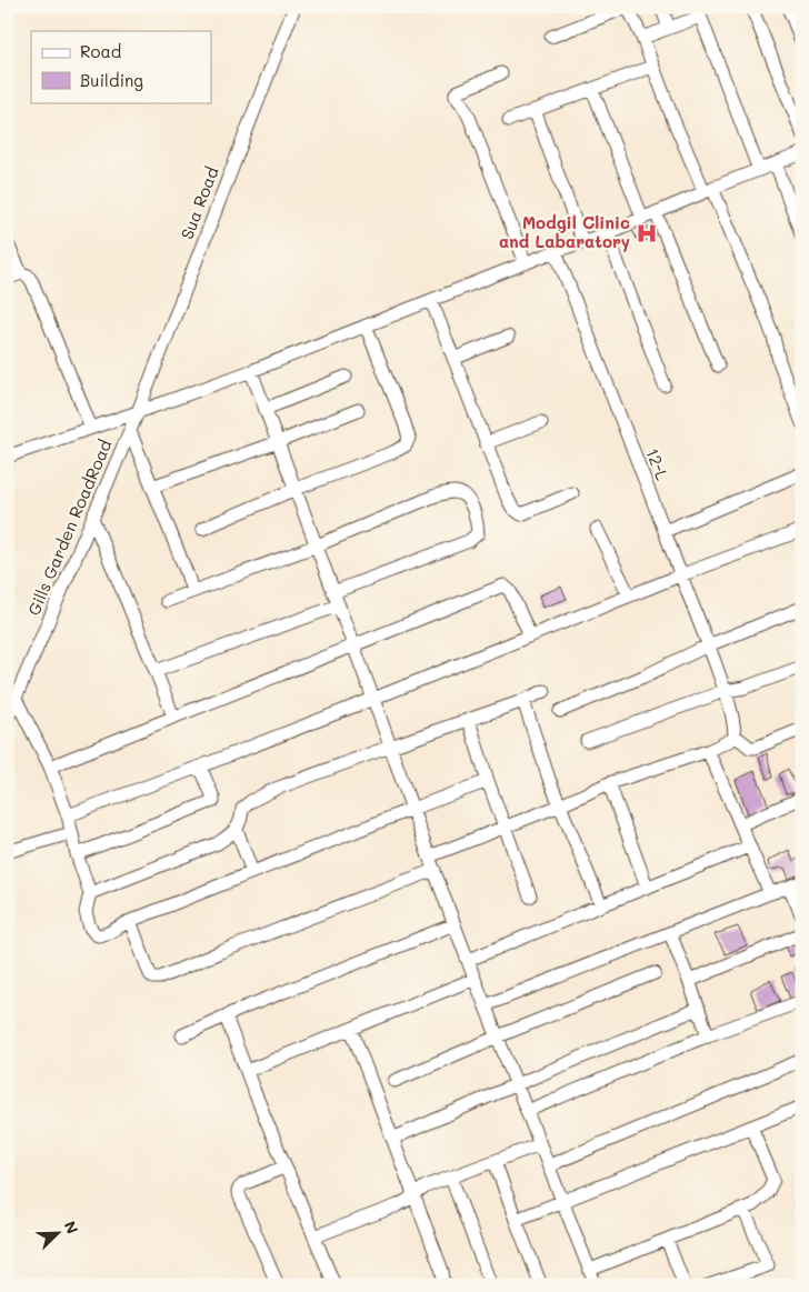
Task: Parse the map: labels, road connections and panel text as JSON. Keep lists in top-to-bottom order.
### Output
{
  "streets": {
    "street": ["Sua Road", "12-L", "Gills Garden RoadRoad"]
  },
  "crossings": [
    ["Sua Road", "Gills Garden RoadRoad"]
  ],
  "places": {
    "hospital": ["Modgil Clinic and Labaratory"]
  },
  "legend": ["Road", "Building"],
  "north": "top right"
}
